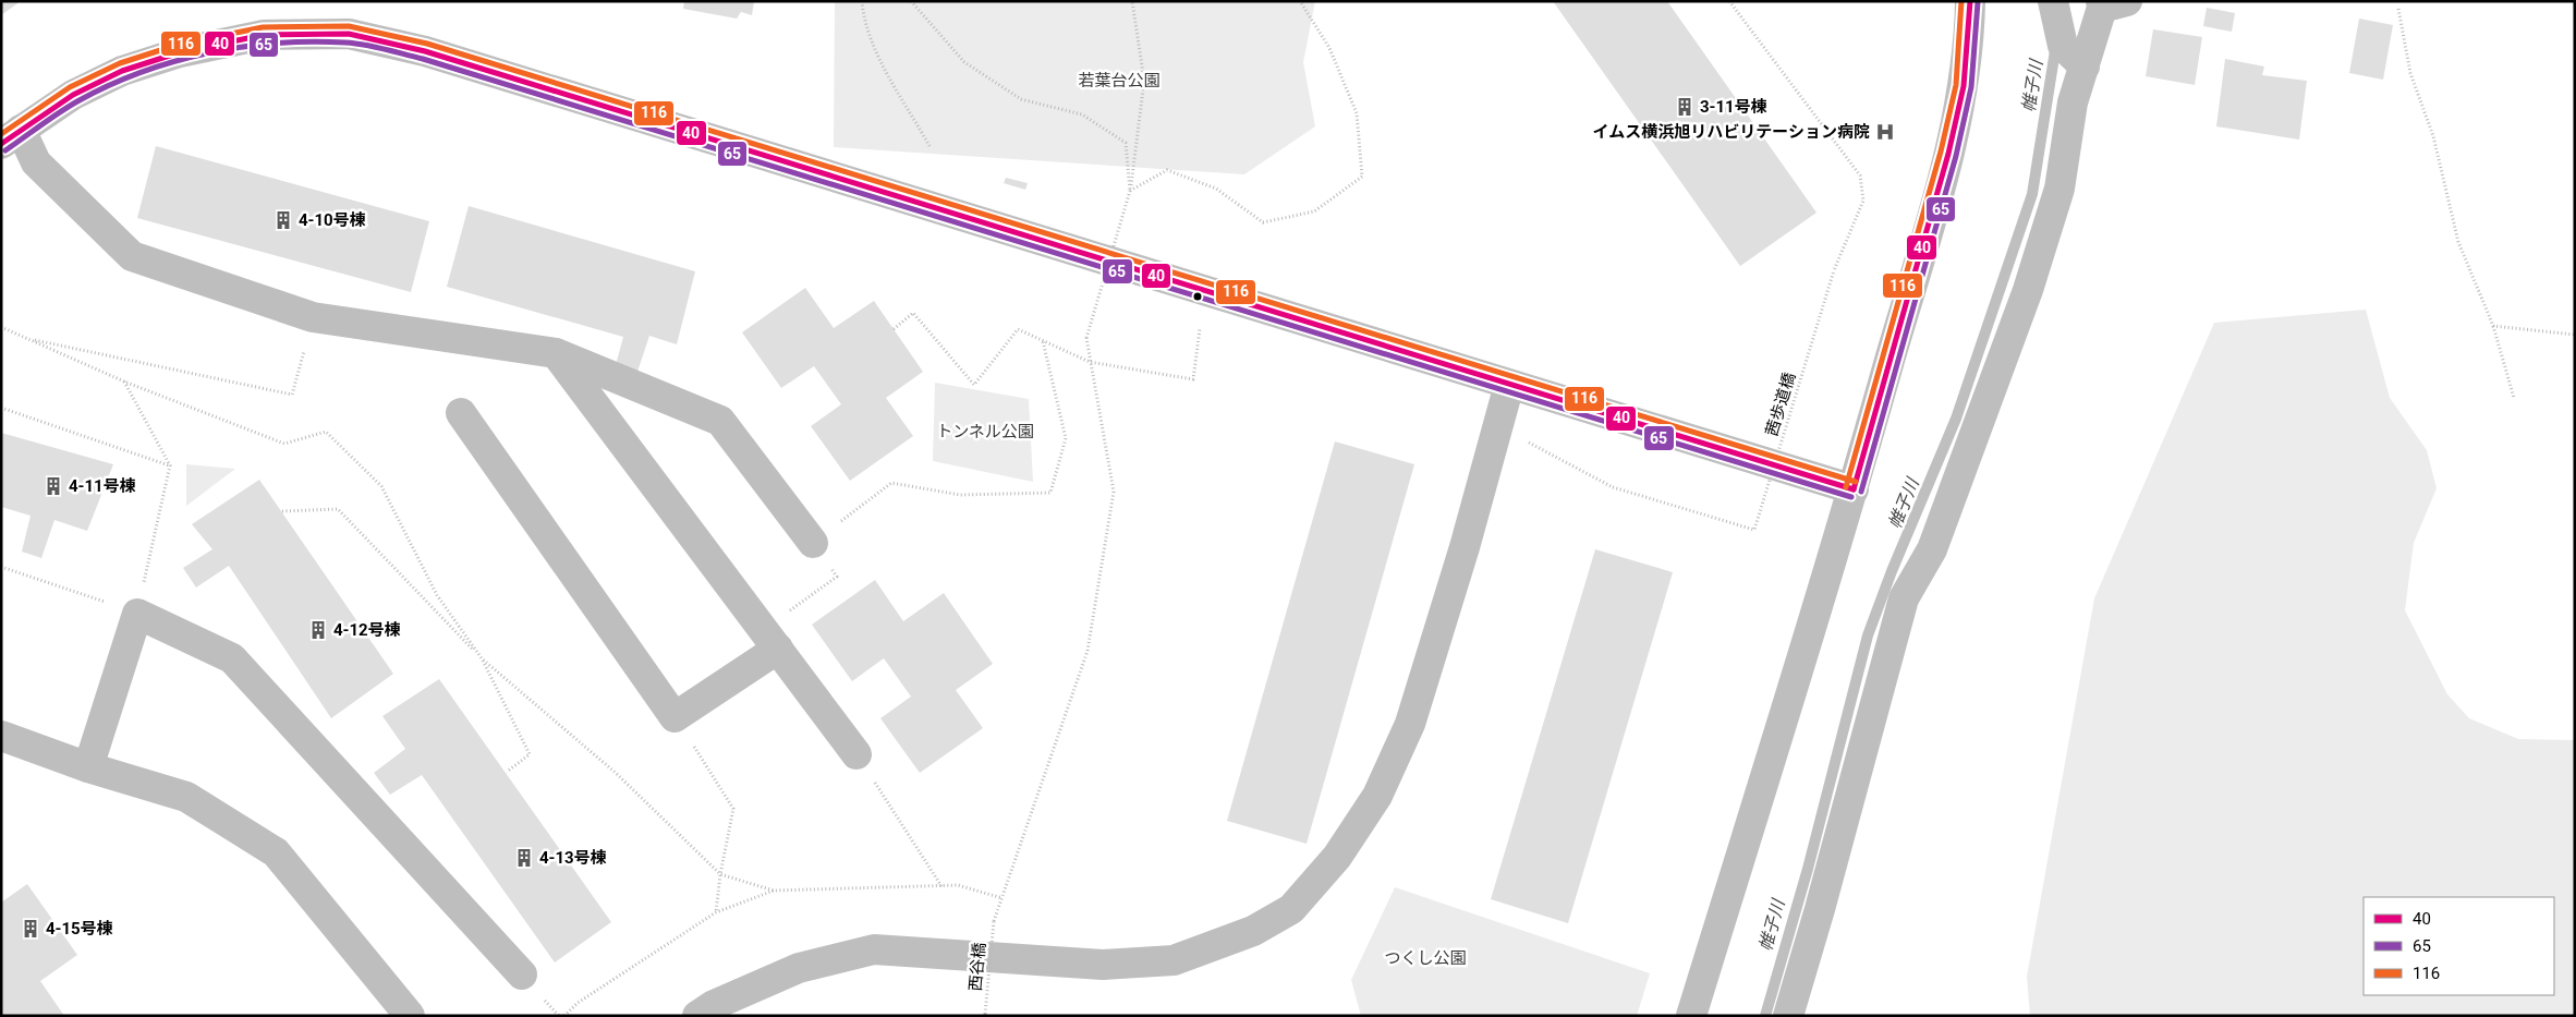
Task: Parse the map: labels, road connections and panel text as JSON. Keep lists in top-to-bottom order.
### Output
{
  "streets": {
    "path": ["茜歩道橋", "西谷橋"]
  },
  "water": ["帷子川"],
  "parks": ["若葉台公園", "トンネル公園", "つくし公園"],
  "places": {
    "building": [
      "3-11号棟",
      "4-10号棟",
      "4-11号棟",
      "4-12号棟",
      "4-13号棟",
      "4-15号棟"
    ],
    "hospital": ["イムス横浜旭リハビリテーション病院"]
  },
  "lines": ["transit line 40", "transit line 116", "transit line 65"],
  "legend": ["40", "65", "116"]
}
